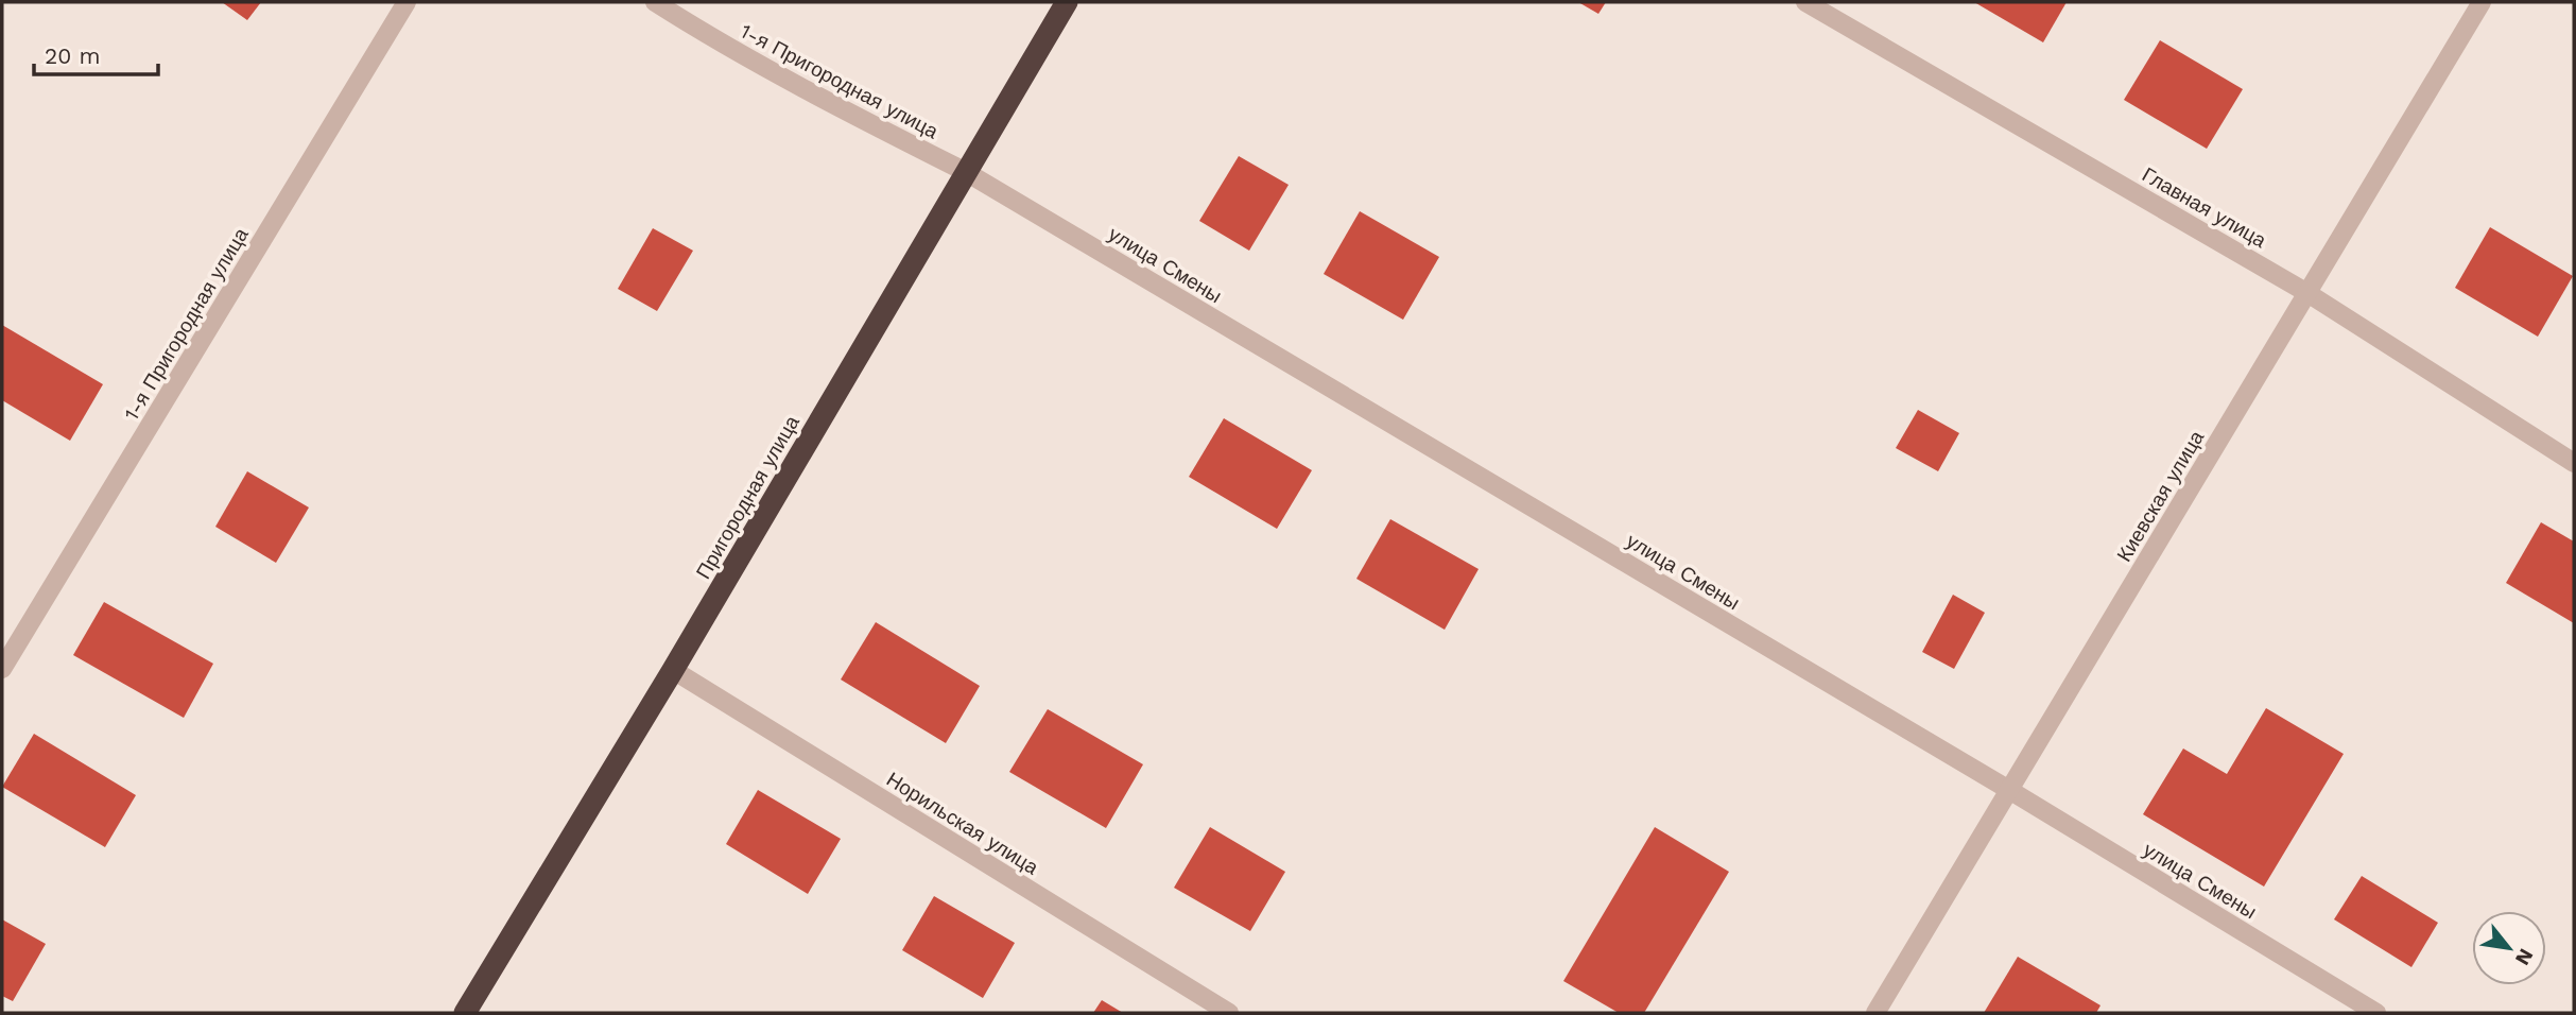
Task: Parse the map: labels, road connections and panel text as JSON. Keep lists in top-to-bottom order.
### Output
{
  "streets": {
    "highway": ["Пригородная улица"],
    "street": [
      "1-я Пригородная улица",
      "Главная улица",
      "улица Смены",
      "Киевская улица",
      "Норильская улица"
    ]
  },
  "crossings": [
    ["1-я Пригородная улица", "улица Смены"],
    ["1-я Пригородная улица", "Пригородная улица"],
    ["Главная улица", "Киевская улица"],
    ["улица Смены", "Киевская улица"],
    ["улица Смены", "Пригородная улица"],
    ["Пригородная улица", "Норильская улица"]
  ],
  "scale_bar": "20 m",
  "north": "bottom right"
}
